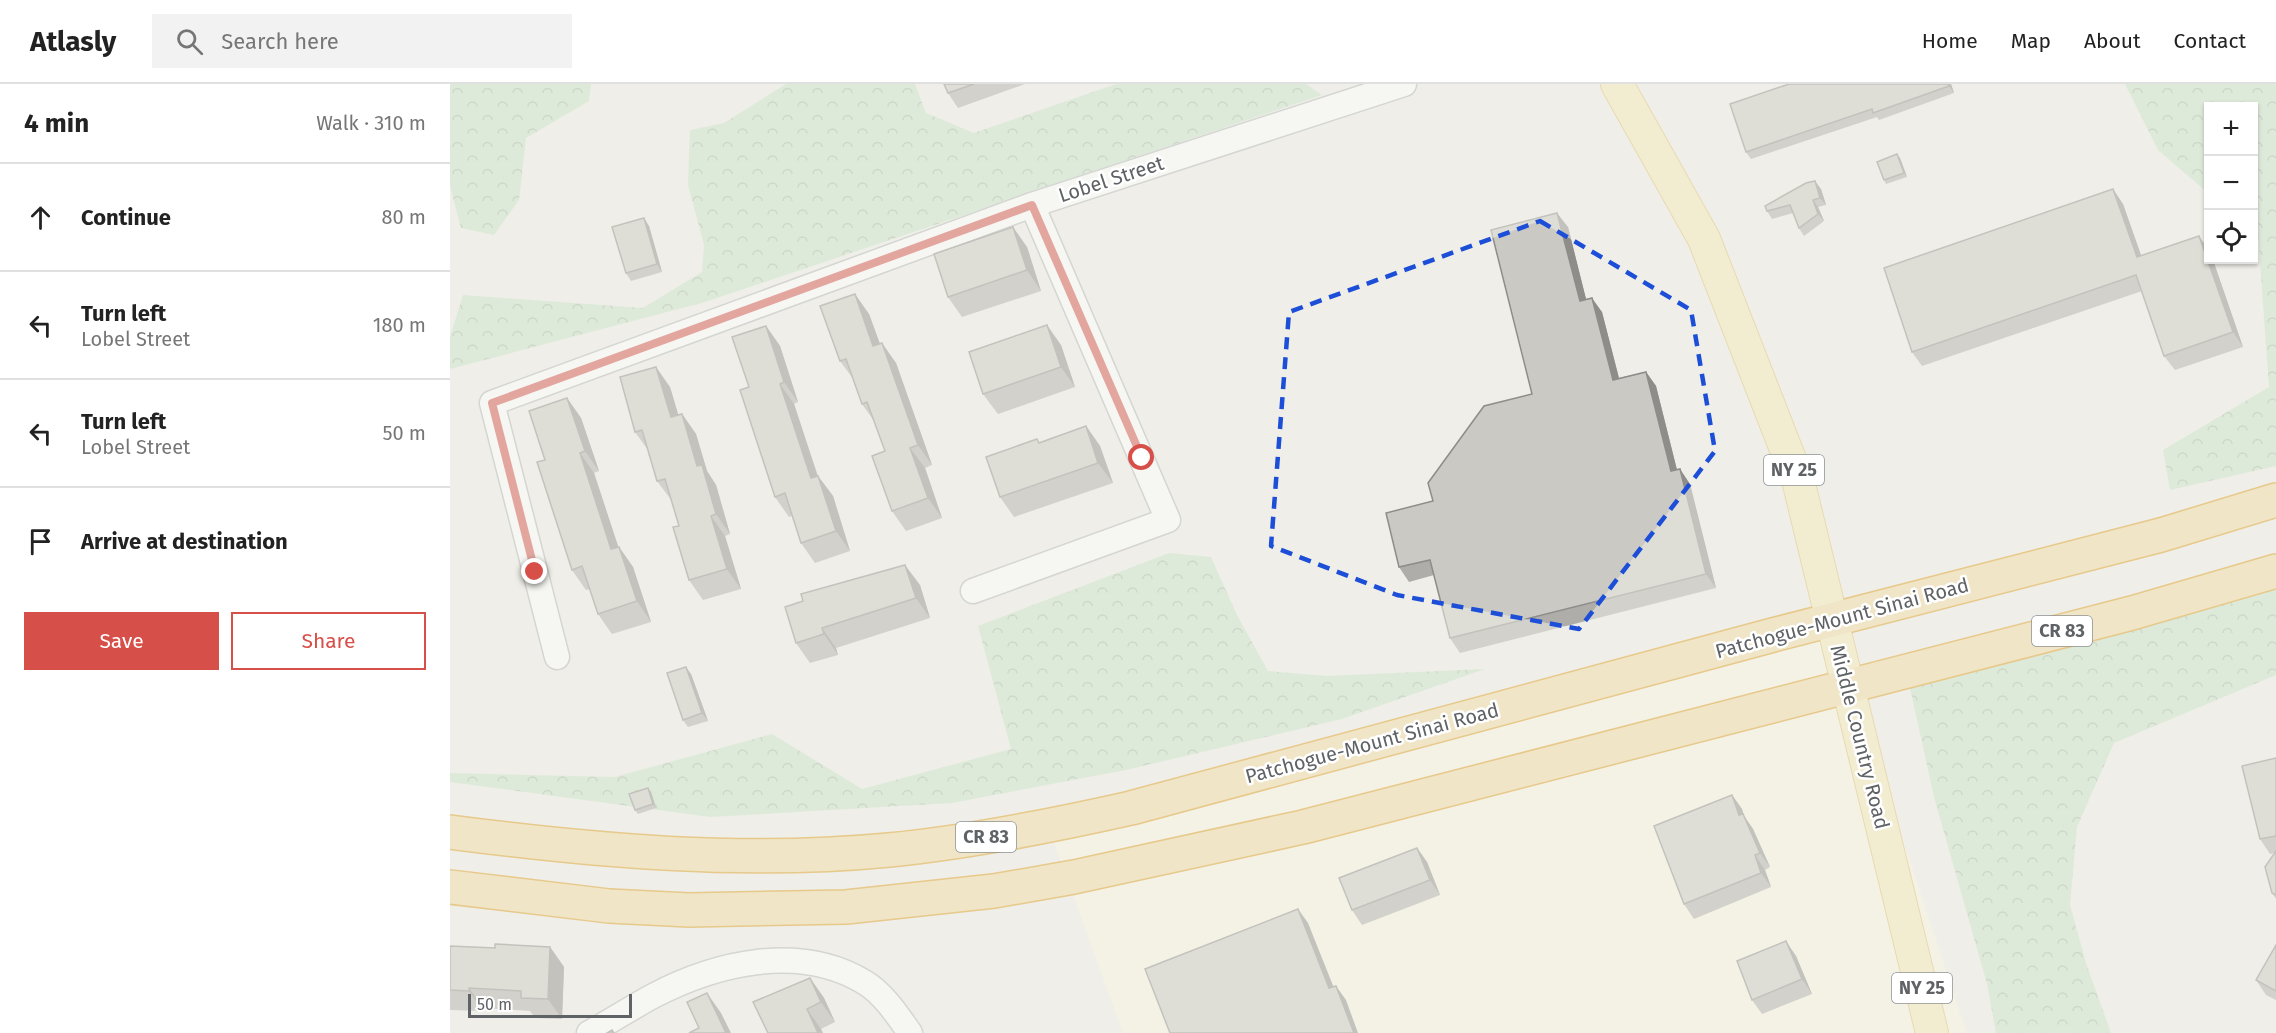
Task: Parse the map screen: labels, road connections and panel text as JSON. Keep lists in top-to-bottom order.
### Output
{
  "streets": {
    "highway": ["Patchogue-Mount Sinai Road", "CR 83"],
    "main road": ["NY 25", "Middle Country Road"],
    "street": ["Lobel Street"]
  },
  "crossings": [
    ["Patchogue-Mount Sinai Road", "Middle Country Road"],
    ["CR 83", "Middle Country Road"]
  ],
  "scale_bar": "50 m",
  "page": {
    "header": "Atlasly",
    "search": "Search here",
    "nav": [
      "Home",
      "Map",
      "About",
      "Contact"
    ],
    "heading": ["4 min", "Walk · 310 m"],
    "map_buttons": ["+", "−"],
    "list": [
      ["Continue", "80 m"],
      ["Turn left", "Lobel Street", "180 m"],
      ["Turn left", "Lobel Street", "50 m"],
      "Arrive at destination"
    ],
    "buttons": ["Save", "Share"],
    "scale": "50 m"
  }
}
